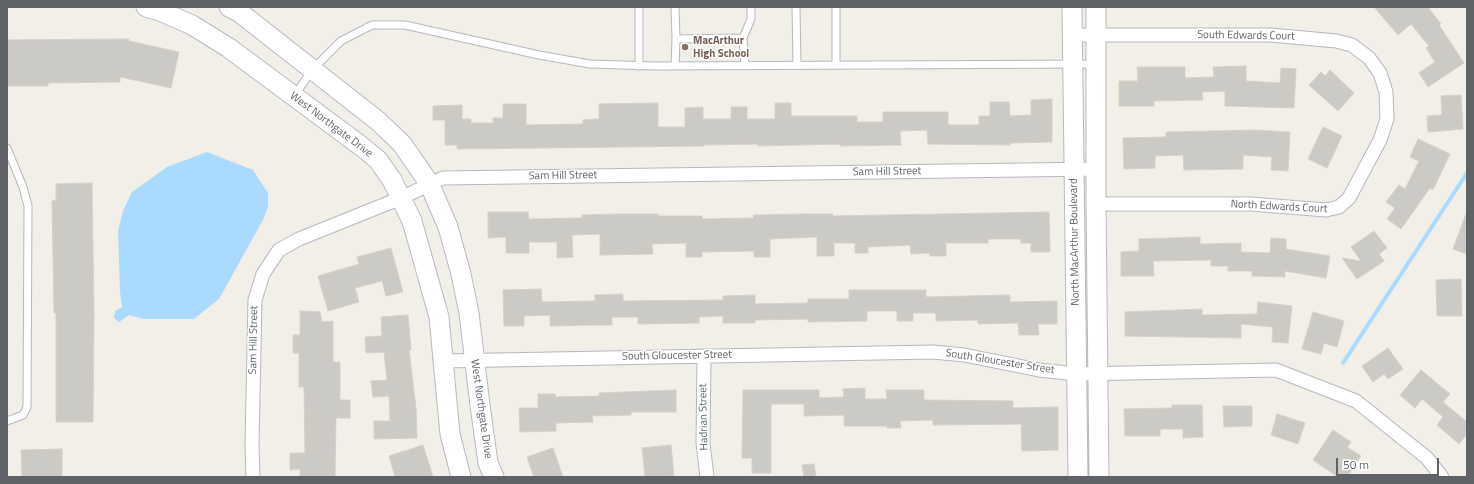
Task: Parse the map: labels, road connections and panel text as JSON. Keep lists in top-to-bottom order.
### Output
{
  "streets": {
    "main road": ["West Northgate Drive", "North MacArthur Boulevard"],
    "street": [
      "South Edwards Court",
      "Sam Hill Street",
      "North Edwards Court",
      "South Gloucester Street",
      "Hadrian Street"
    ]
  },
  "crossings": [
    ["South Edwards Court", "North Edwards Court"],
    ["South Edwards Court", "North MacArthur Boulevard"],
    ["West Northgate Drive", "Sam Hill Street"],
    ["West Northgate Drive", "South Gloucester Street"],
    ["Sam Hill Street", "North MacArthur Boulevard"],
    ["North Edwards Court", "North MacArthur Boulevard"],
    ["North MacArthur Boulevard", "South Gloucester Street"],
    ["South Gloucester Street", "Hadrian Street"]
  ],
  "places": ["MacArthur High School"],
  "scale_bar": "50 m"
}
